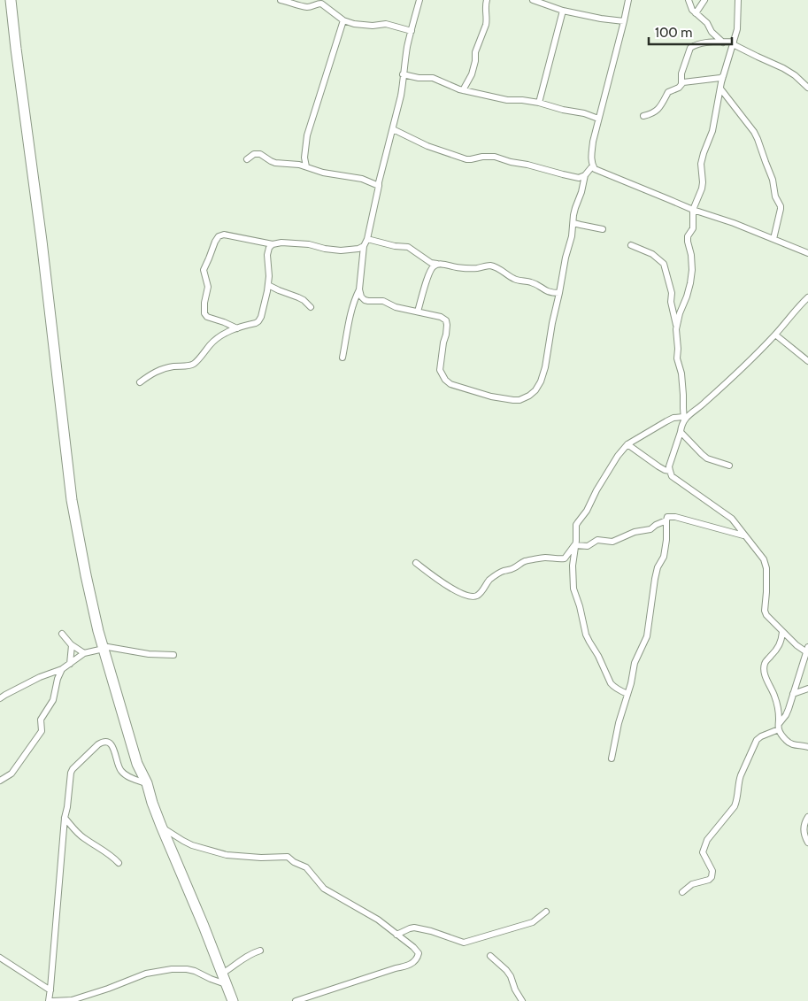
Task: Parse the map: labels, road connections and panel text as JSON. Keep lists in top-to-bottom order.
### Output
{
  "scale_bar": "100 m"
}
